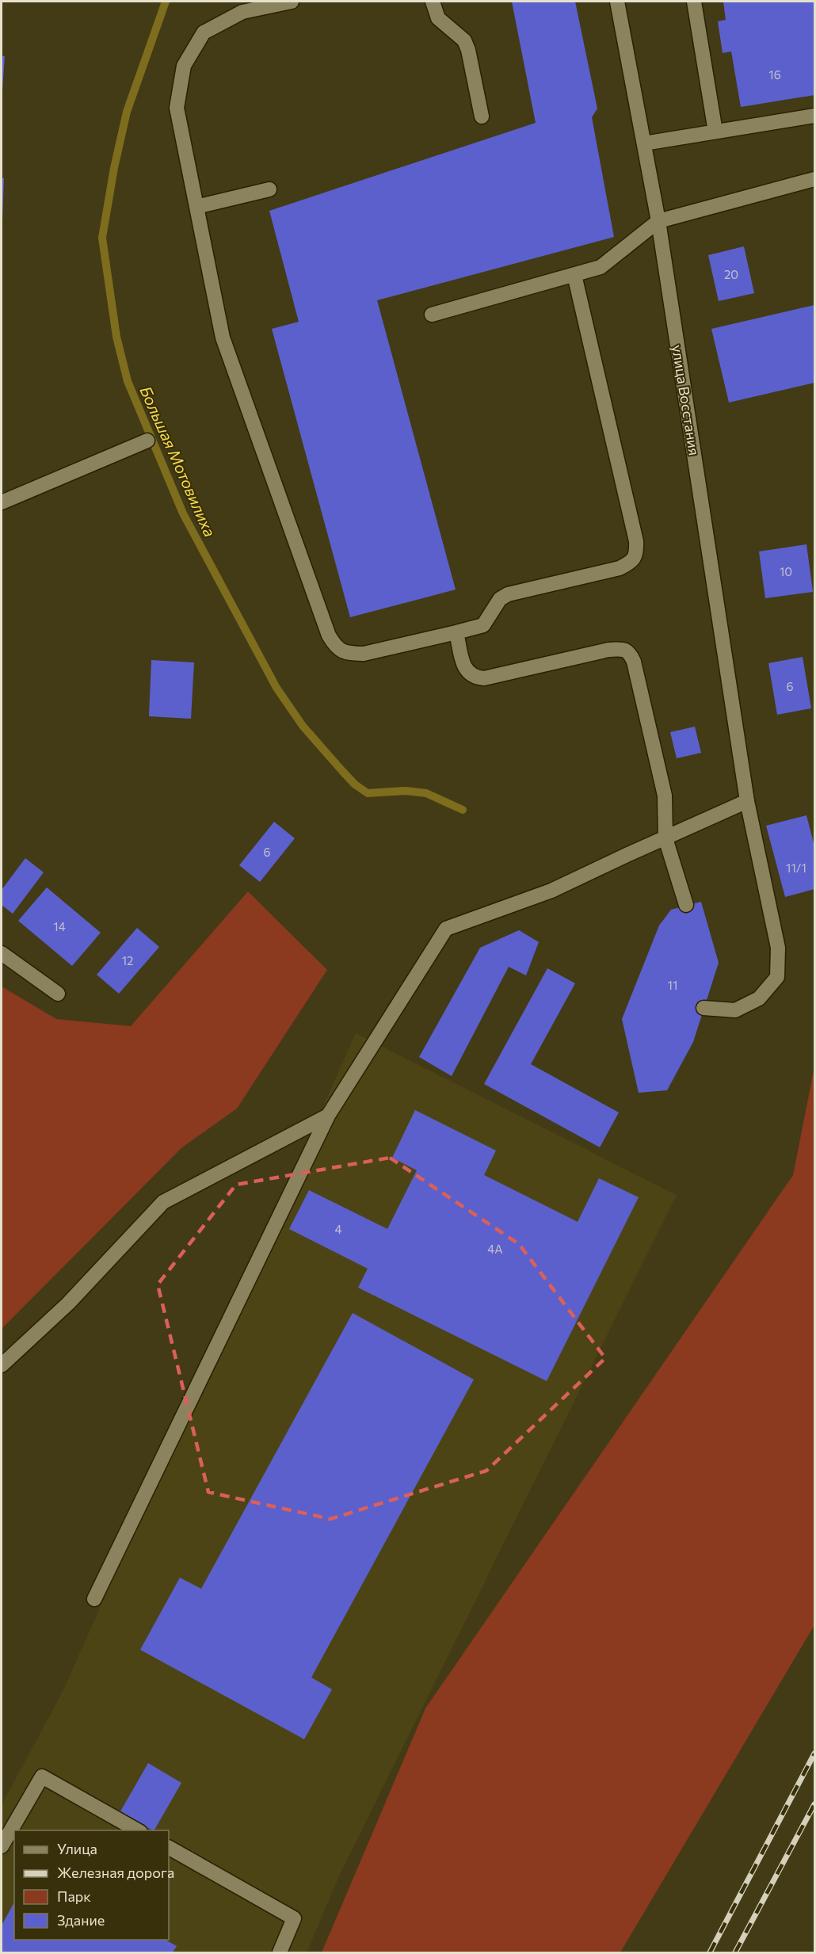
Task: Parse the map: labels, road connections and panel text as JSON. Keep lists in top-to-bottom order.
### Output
{
  "streets": {
    "street": ["улица Восстания"]
  },
  "water": ["Большая Мотовилиха"],
  "house_numbers": [
    "16",
    "20",
    "10",
    "6",
    "6",
    "11/1",
    "14",
    "12",
    "11",
    "4",
    "4А"
  ],
  "legend": [
    "Улица",
    "Железная дорога",
    "Парк",
    "Здание"
  ]
}
